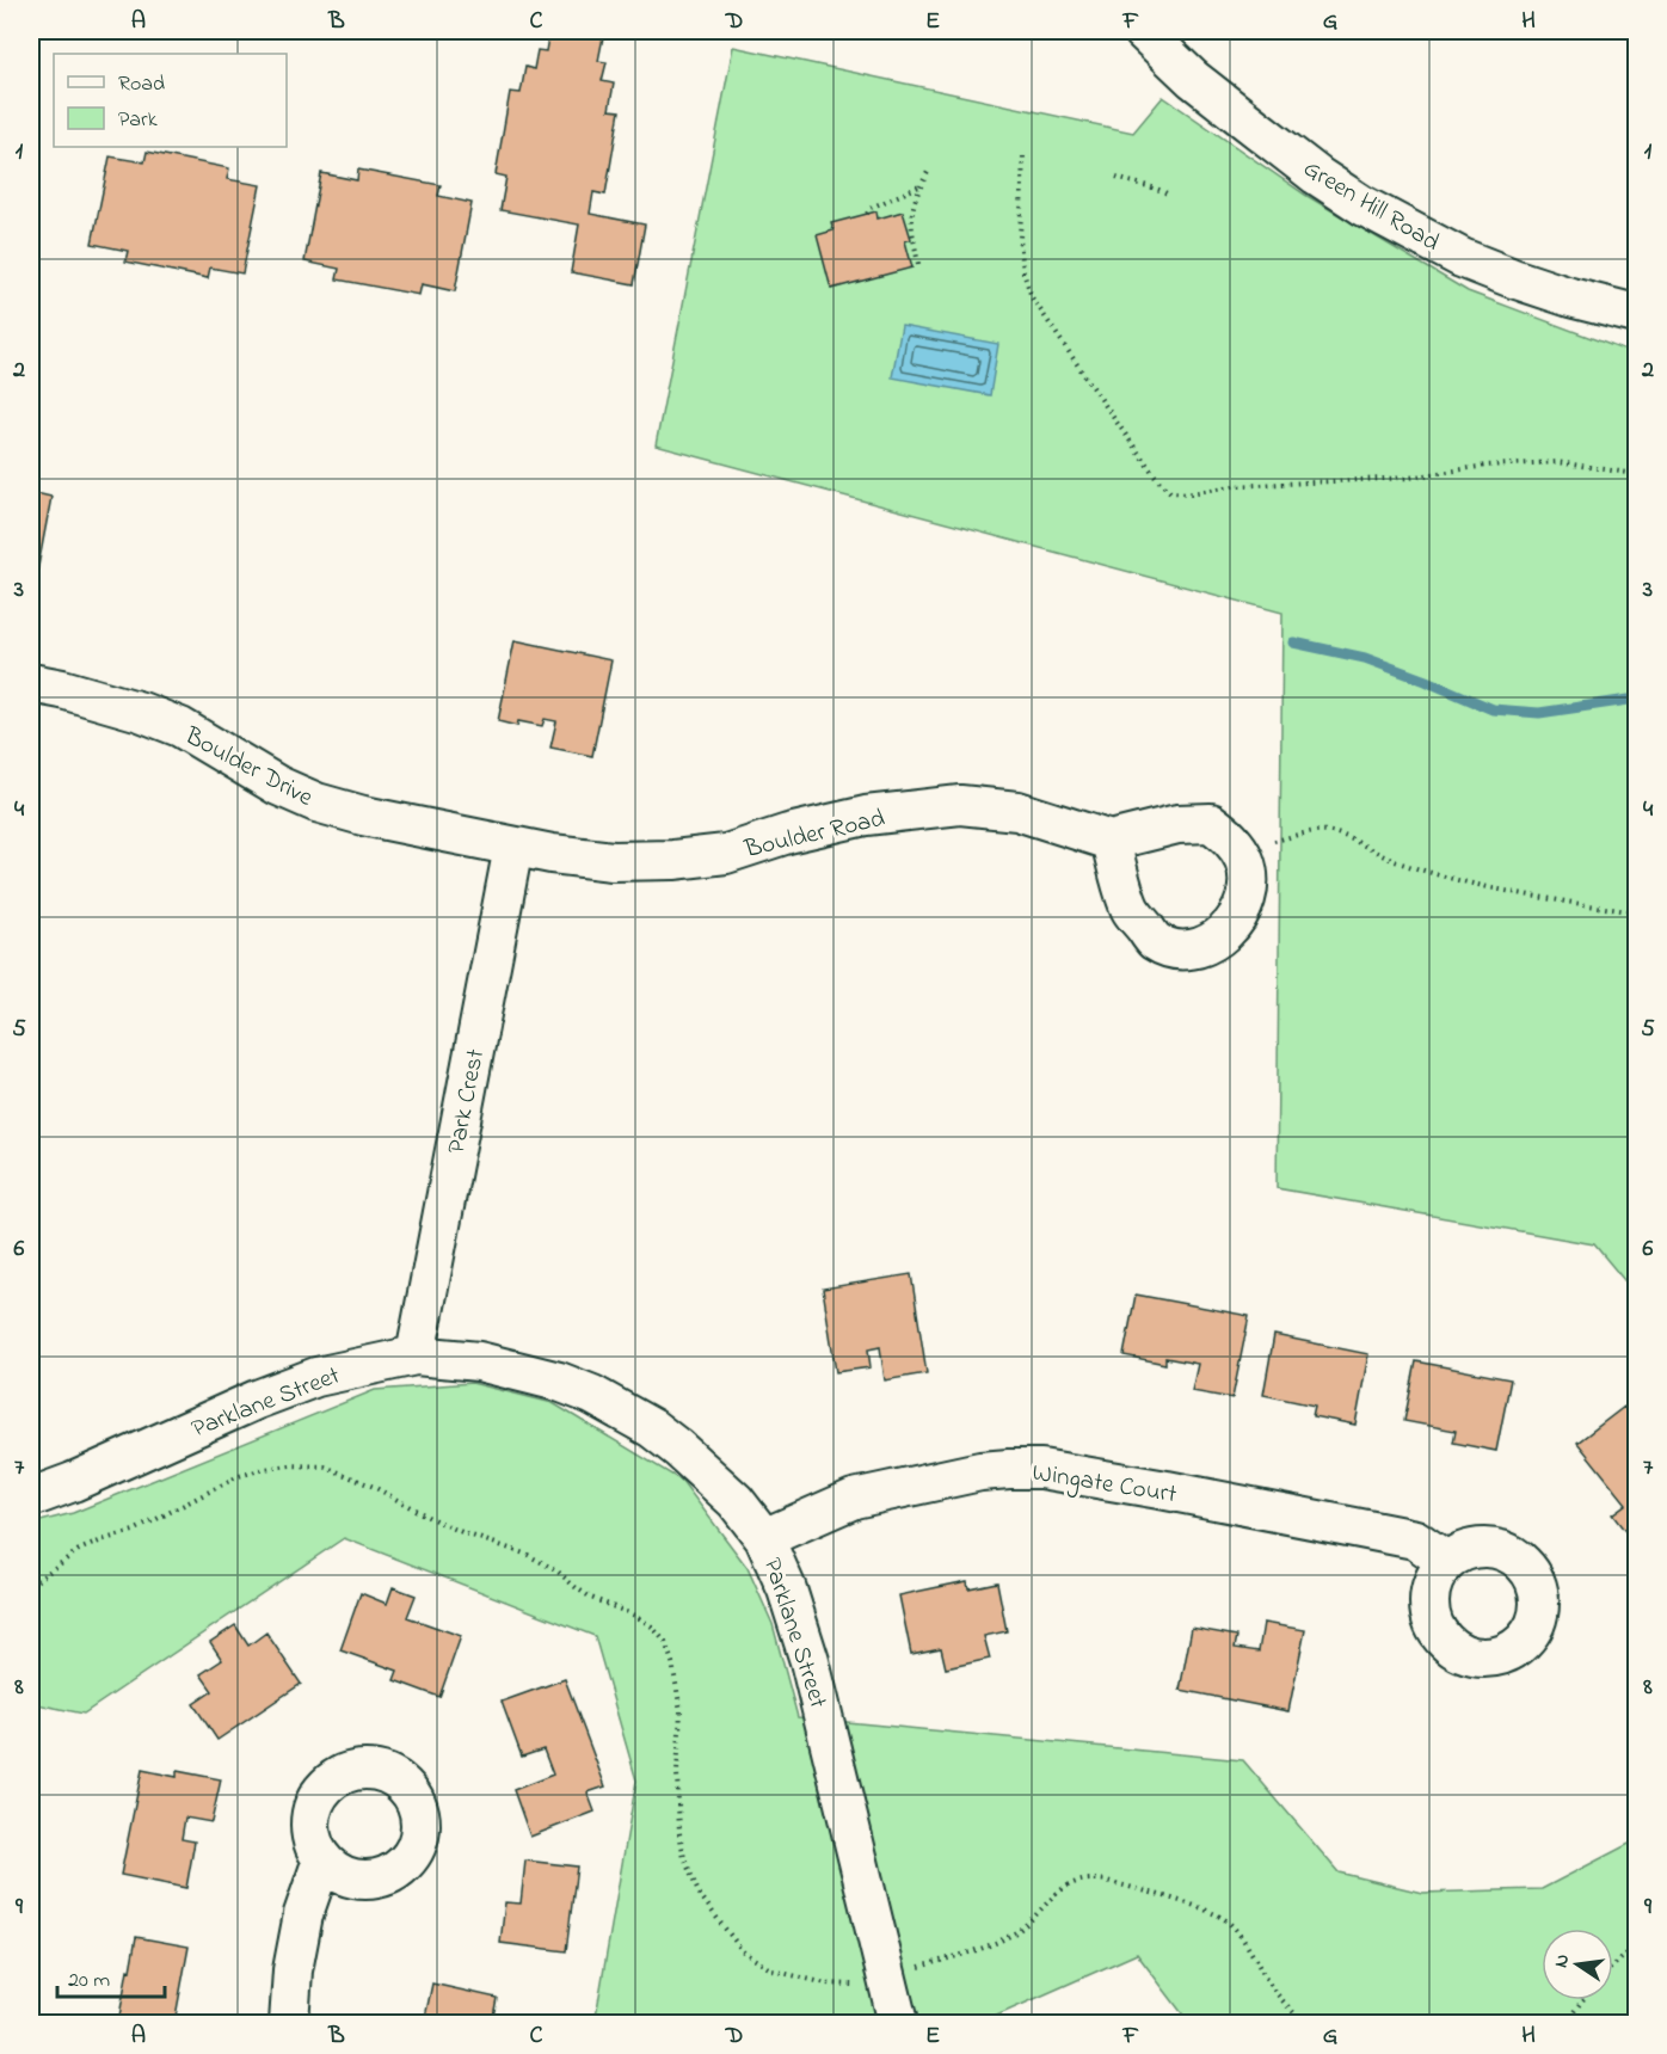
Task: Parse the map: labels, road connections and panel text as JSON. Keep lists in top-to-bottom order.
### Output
{
  "streets": {
    "street": [
      "Green Hill Road",
      "Boulder Drive",
      "Boulder Road",
      "Park Crest",
      "Parklane Street",
      "Wingate Court"
    ]
  },
  "crossings": [
    ["Boulder Drive", "Boulder Road"],
    ["Boulder Drive", "Park Crest"],
    ["Boulder Road", "Park Crest"],
    ["Park Crest", "Parklane Street"],
    ["Parklane Street", "Wingate Court"]
  ],
  "legend": ["Road", "Park"],
  "scale_bar": "20 m",
  "north": "left",
  "grid": {
    "columns": [
      "A",
      "B",
      "C",
      "D",
      "E",
      "F",
      "G",
      "H"
    ],
    "rows": [
      "1",
      "2",
      "3",
      "4",
      "5",
      "6",
      "7",
      "8",
      "9"
    ]
  }
}
